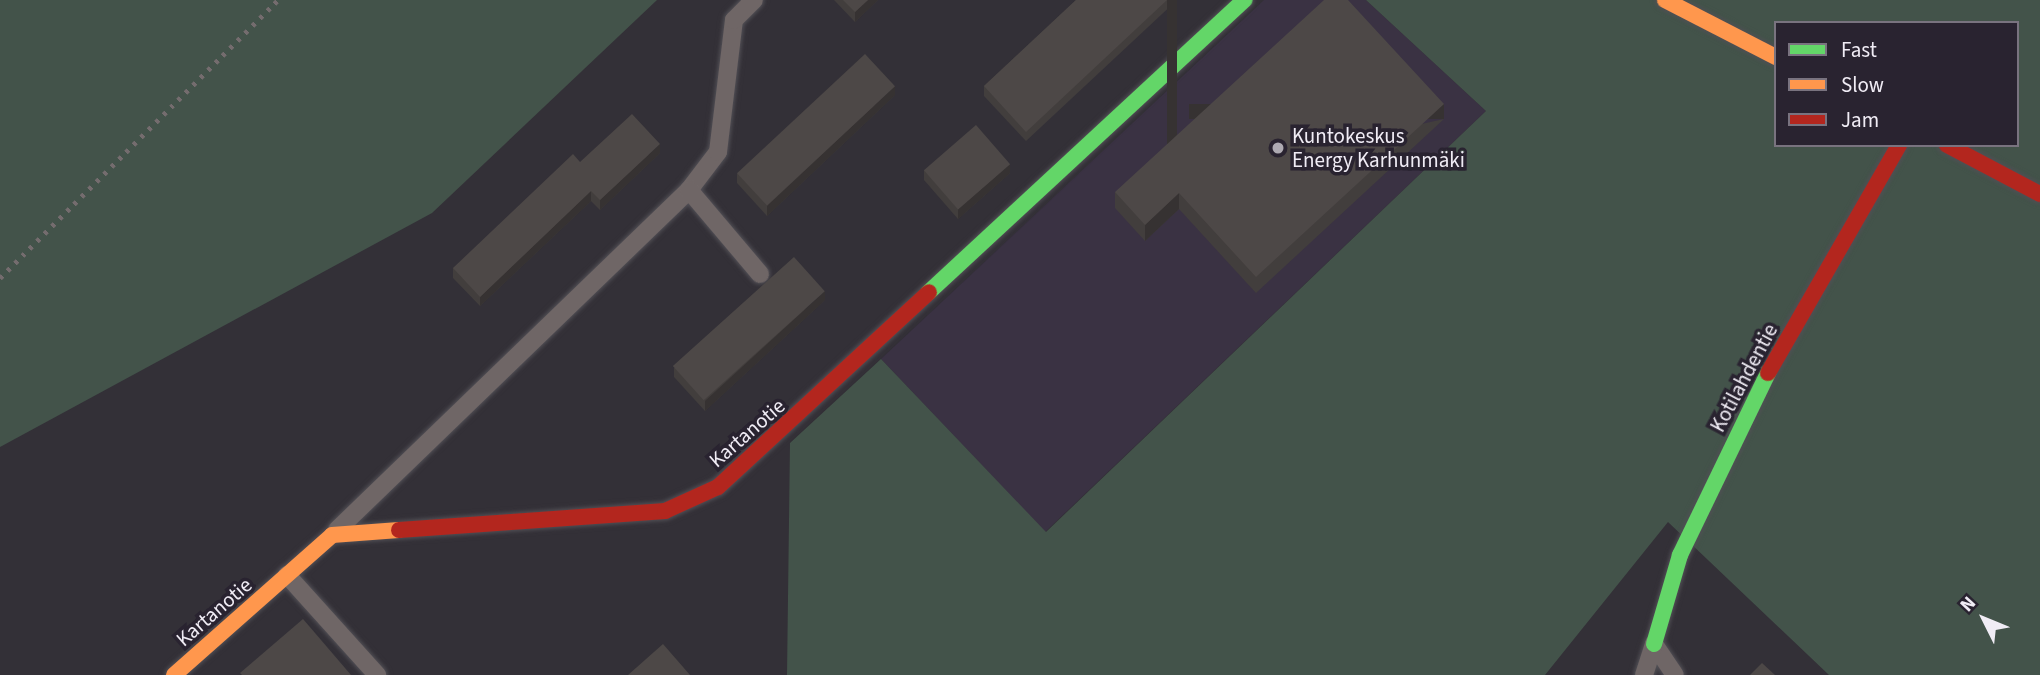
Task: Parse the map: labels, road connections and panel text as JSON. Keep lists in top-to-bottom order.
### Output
{
  "streets": {
    "street": ["Kotilahdentie", "Kartanotie"]
  },
  "places": ["Kuntokeskus Energy Karhunmäki"],
  "legend": ["Fast", "Slow", "Jam"],
  "north": "top left"
}
